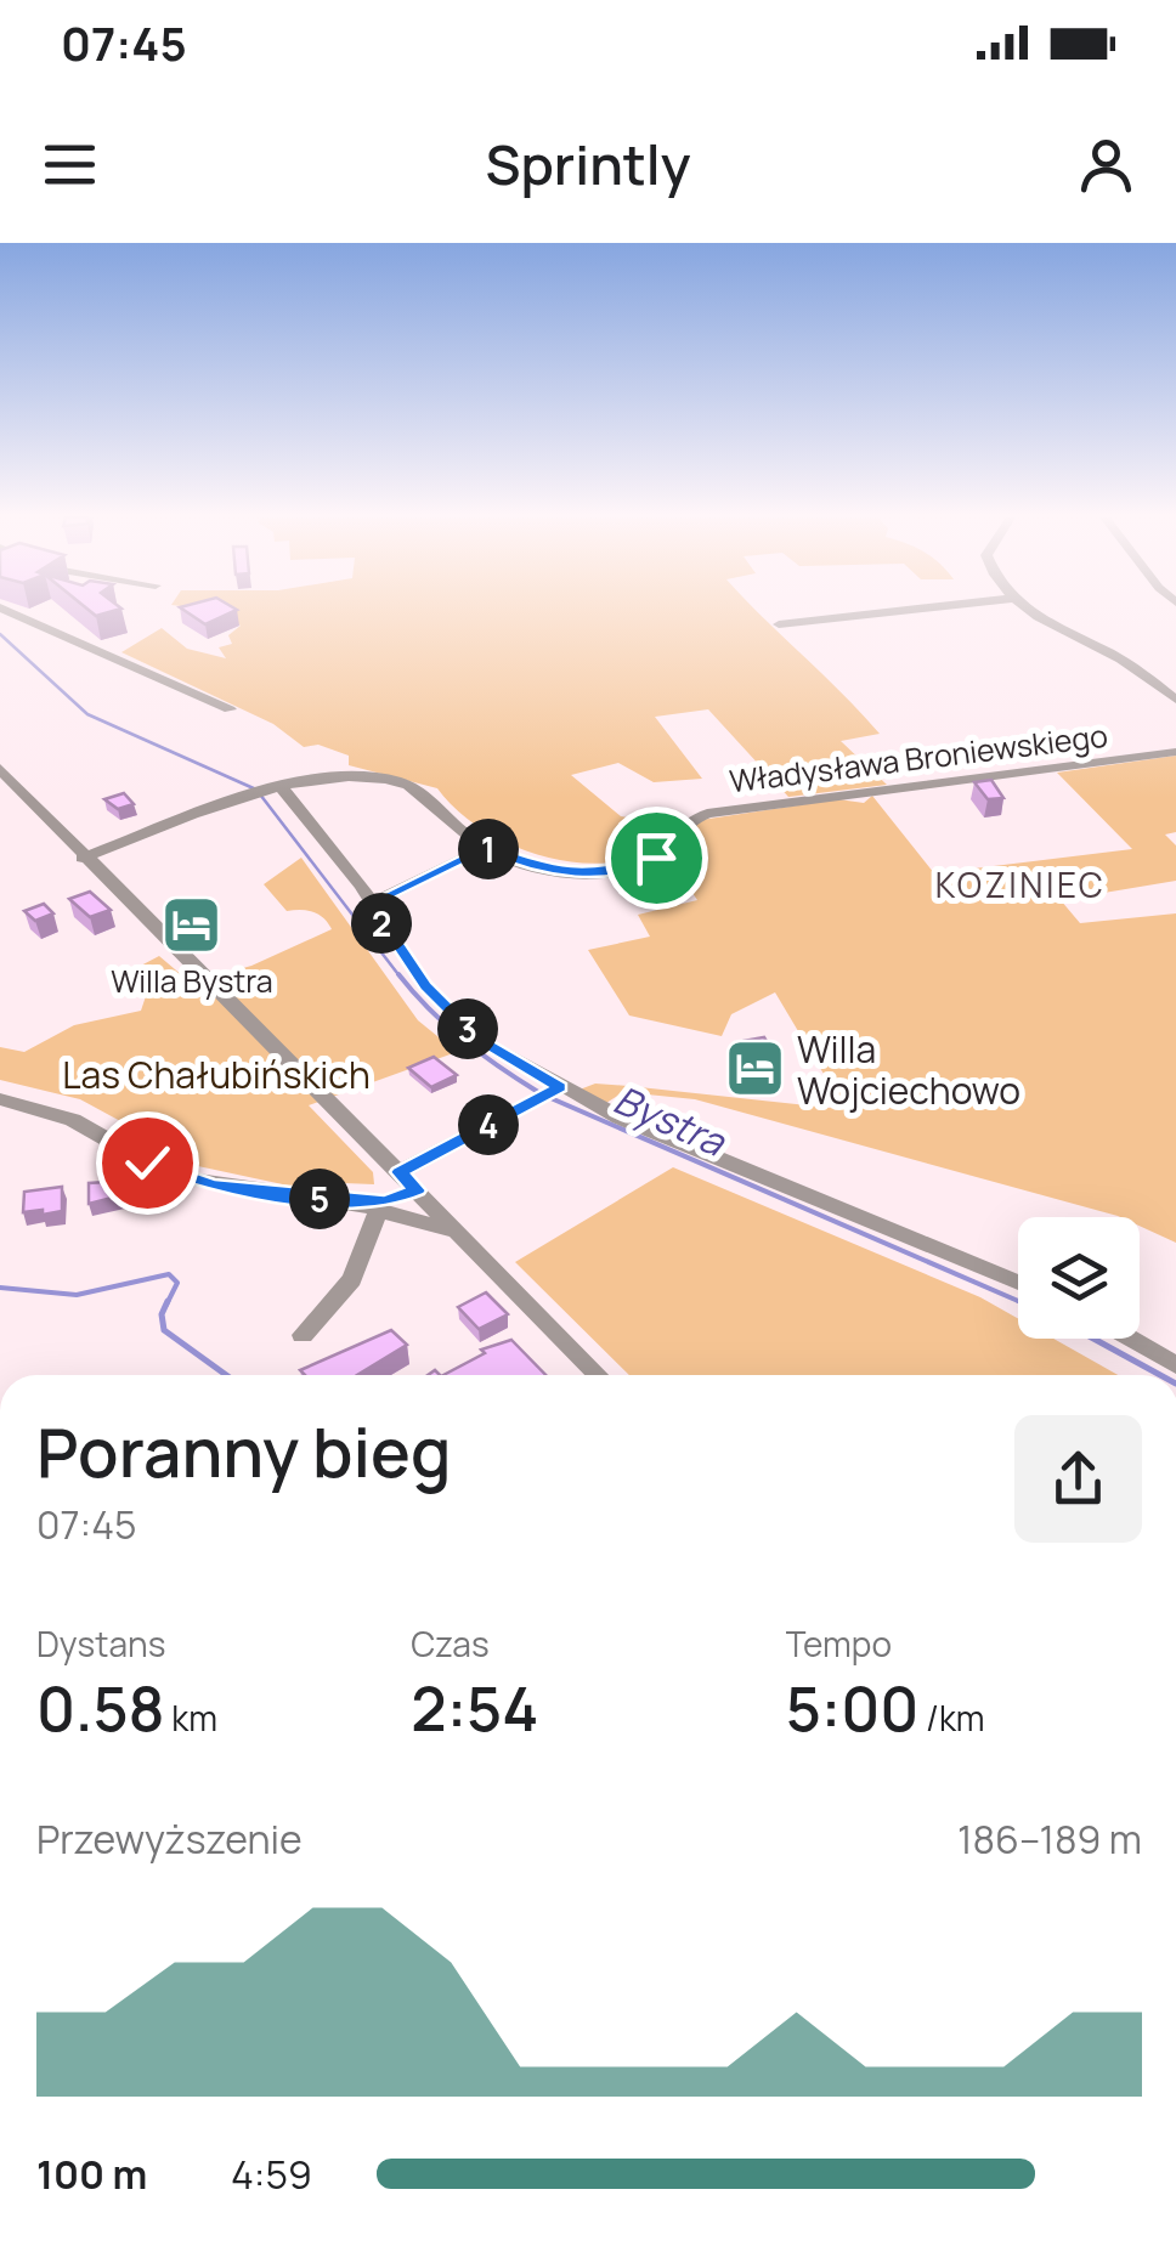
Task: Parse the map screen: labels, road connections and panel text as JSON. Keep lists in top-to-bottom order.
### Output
{
  "streets": {
    "street": ["Władysława Broniewskiego"]
  },
  "districts": ["KOZINIEC"],
  "water": ["Bystra"],
  "parks": ["Las Chałubińskich"],
  "places": {
    "hotel": ["Willa Bystra", "Willa Wojciechowo"]
  },
  "page": {
    "status": "07:45",
    "header": "Sprintly",
    "pins": [
      "1",
      "2",
      "3",
      "4",
      "5"
    ],
    "heading": ["Poranny bieg", "07:45"],
    "stats": [
      ["Dystans", "0.58 km"],
      ["Czas", "2:54"],
      ["Tempo", "5:00 /km"]
    ],
    "chart": ["Przewyższenie", "186–189 m"],
    "list": [
      {
        "name": "100 m",
        "note": "4:59"
      }
    ]
  }
}
